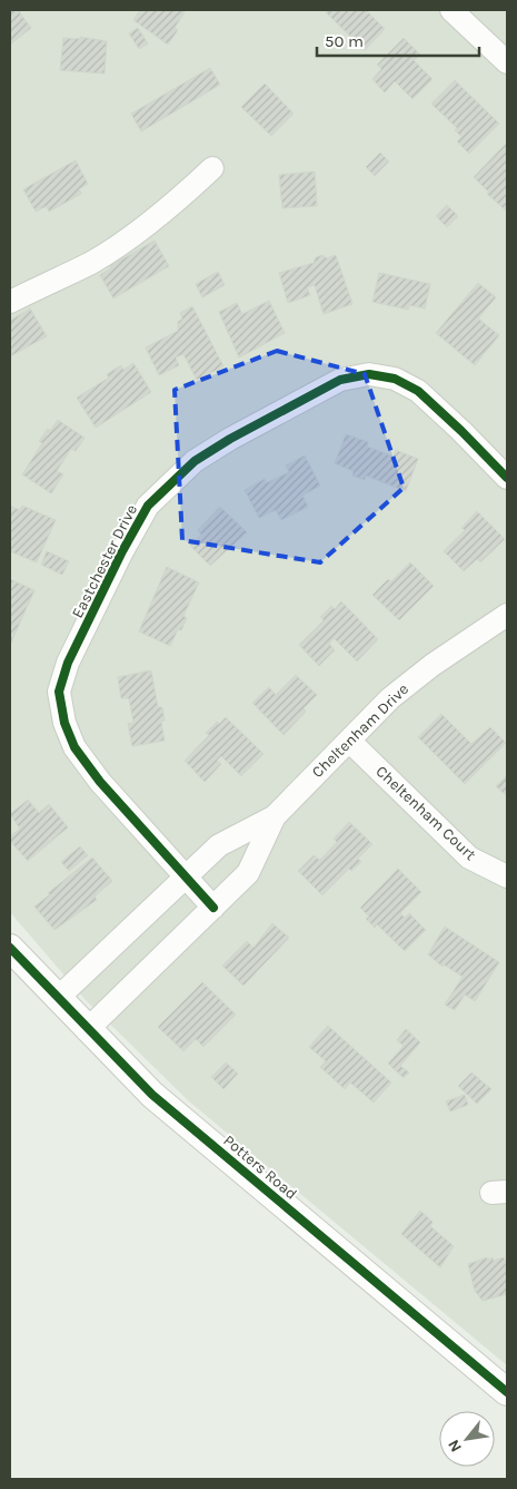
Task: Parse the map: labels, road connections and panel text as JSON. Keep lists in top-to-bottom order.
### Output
{
  "streets": {
    "street": [
      "Eastchester Drive",
      "Cheltenham Drive",
      "Cheltenham Court",
      "Potters Road"
    ]
  },
  "crossings": [
    ["Eastchester Drive", "Cheltenham Drive"],
    ["Cheltenham Drive", "Cheltenham Court"],
    ["Cheltenham Drive", "Potters Road"]
  ],
  "scale_bar": "50 m",
  "north": "bottom left"
}
